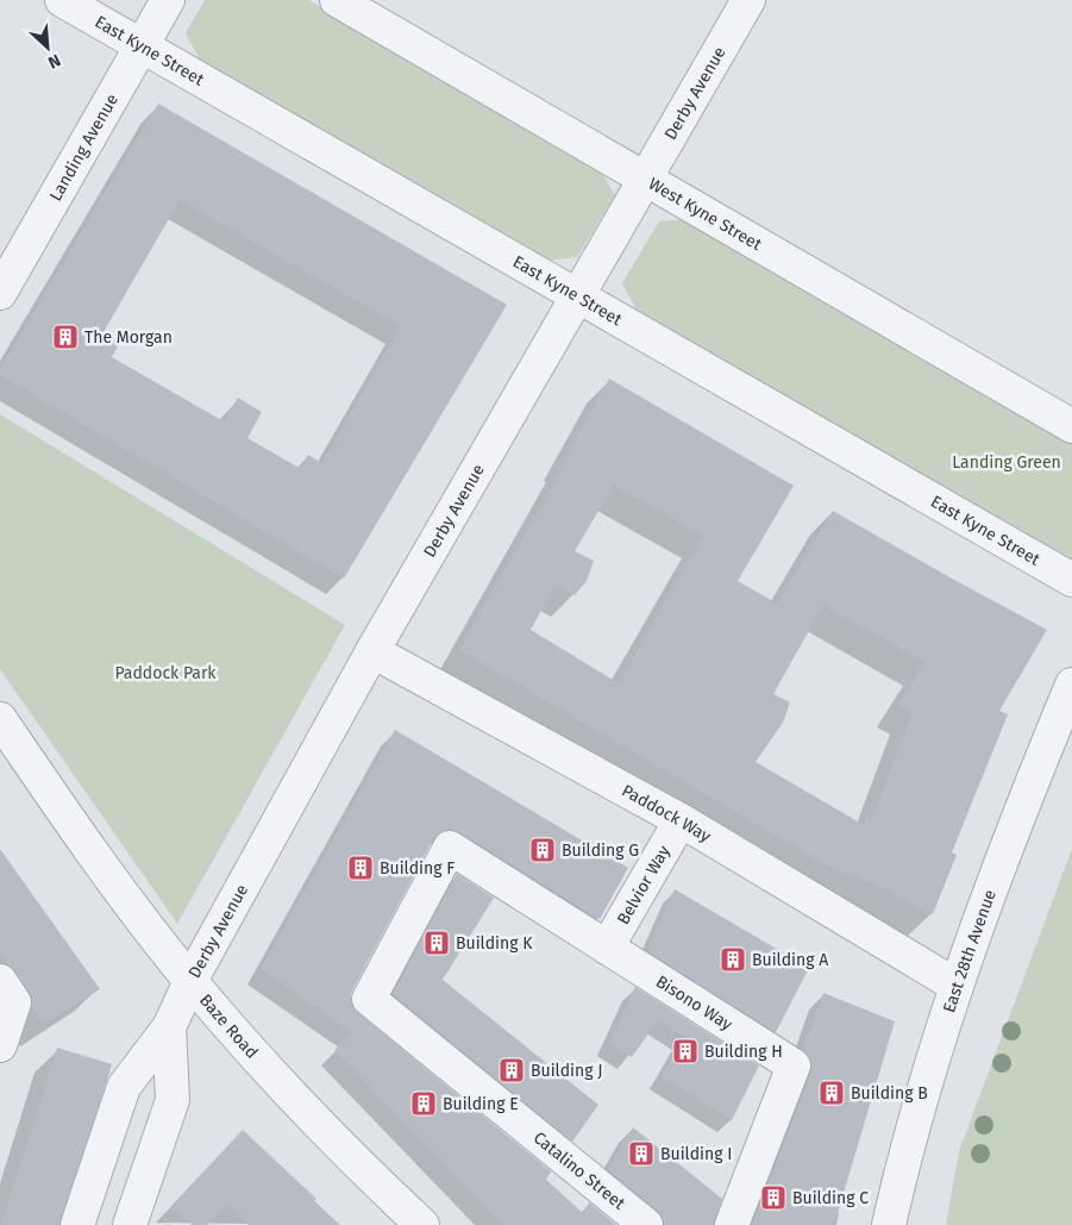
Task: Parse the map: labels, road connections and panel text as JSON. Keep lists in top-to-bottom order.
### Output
{
  "streets": {
    "street": [
      "East Kyne Street",
      "Derby Avenue",
      "Landing Avenue",
      "West Kyne Street",
      "Paddock Way",
      "Belvior Way",
      "East 28th Avenue",
      "Bisono Way",
      "Baze Road",
      "Catalino Street"
    ]
  },
  "crossings": [
    ["East Kyne Street", "Derby Avenue"],
    ["East Kyne Street", "Landing Avenue"],
    ["Derby Avenue", "West Kyne Street"],
    ["Derby Avenue", "Paddock Way"],
    ["Derby Avenue", "Baze Road"],
    ["Paddock Way", "Belvior Way"],
    ["Paddock Way", "East 28th Avenue"],
    ["Belvior Way", "Bisono Way"],
    ["Bisono Way", "Catalino Street"]
  ],
  "parks": ["Landing Green", "Paddock Park"],
  "places": {
    "building": [
      "The Morgan",
      "Building G",
      "Building F",
      "Building K",
      "Building A",
      "Building H",
      "Building J",
      "Building B",
      "Building E",
      "Building I",
      "Building C"
    ]
  },
  "north": "bottom right"
}
